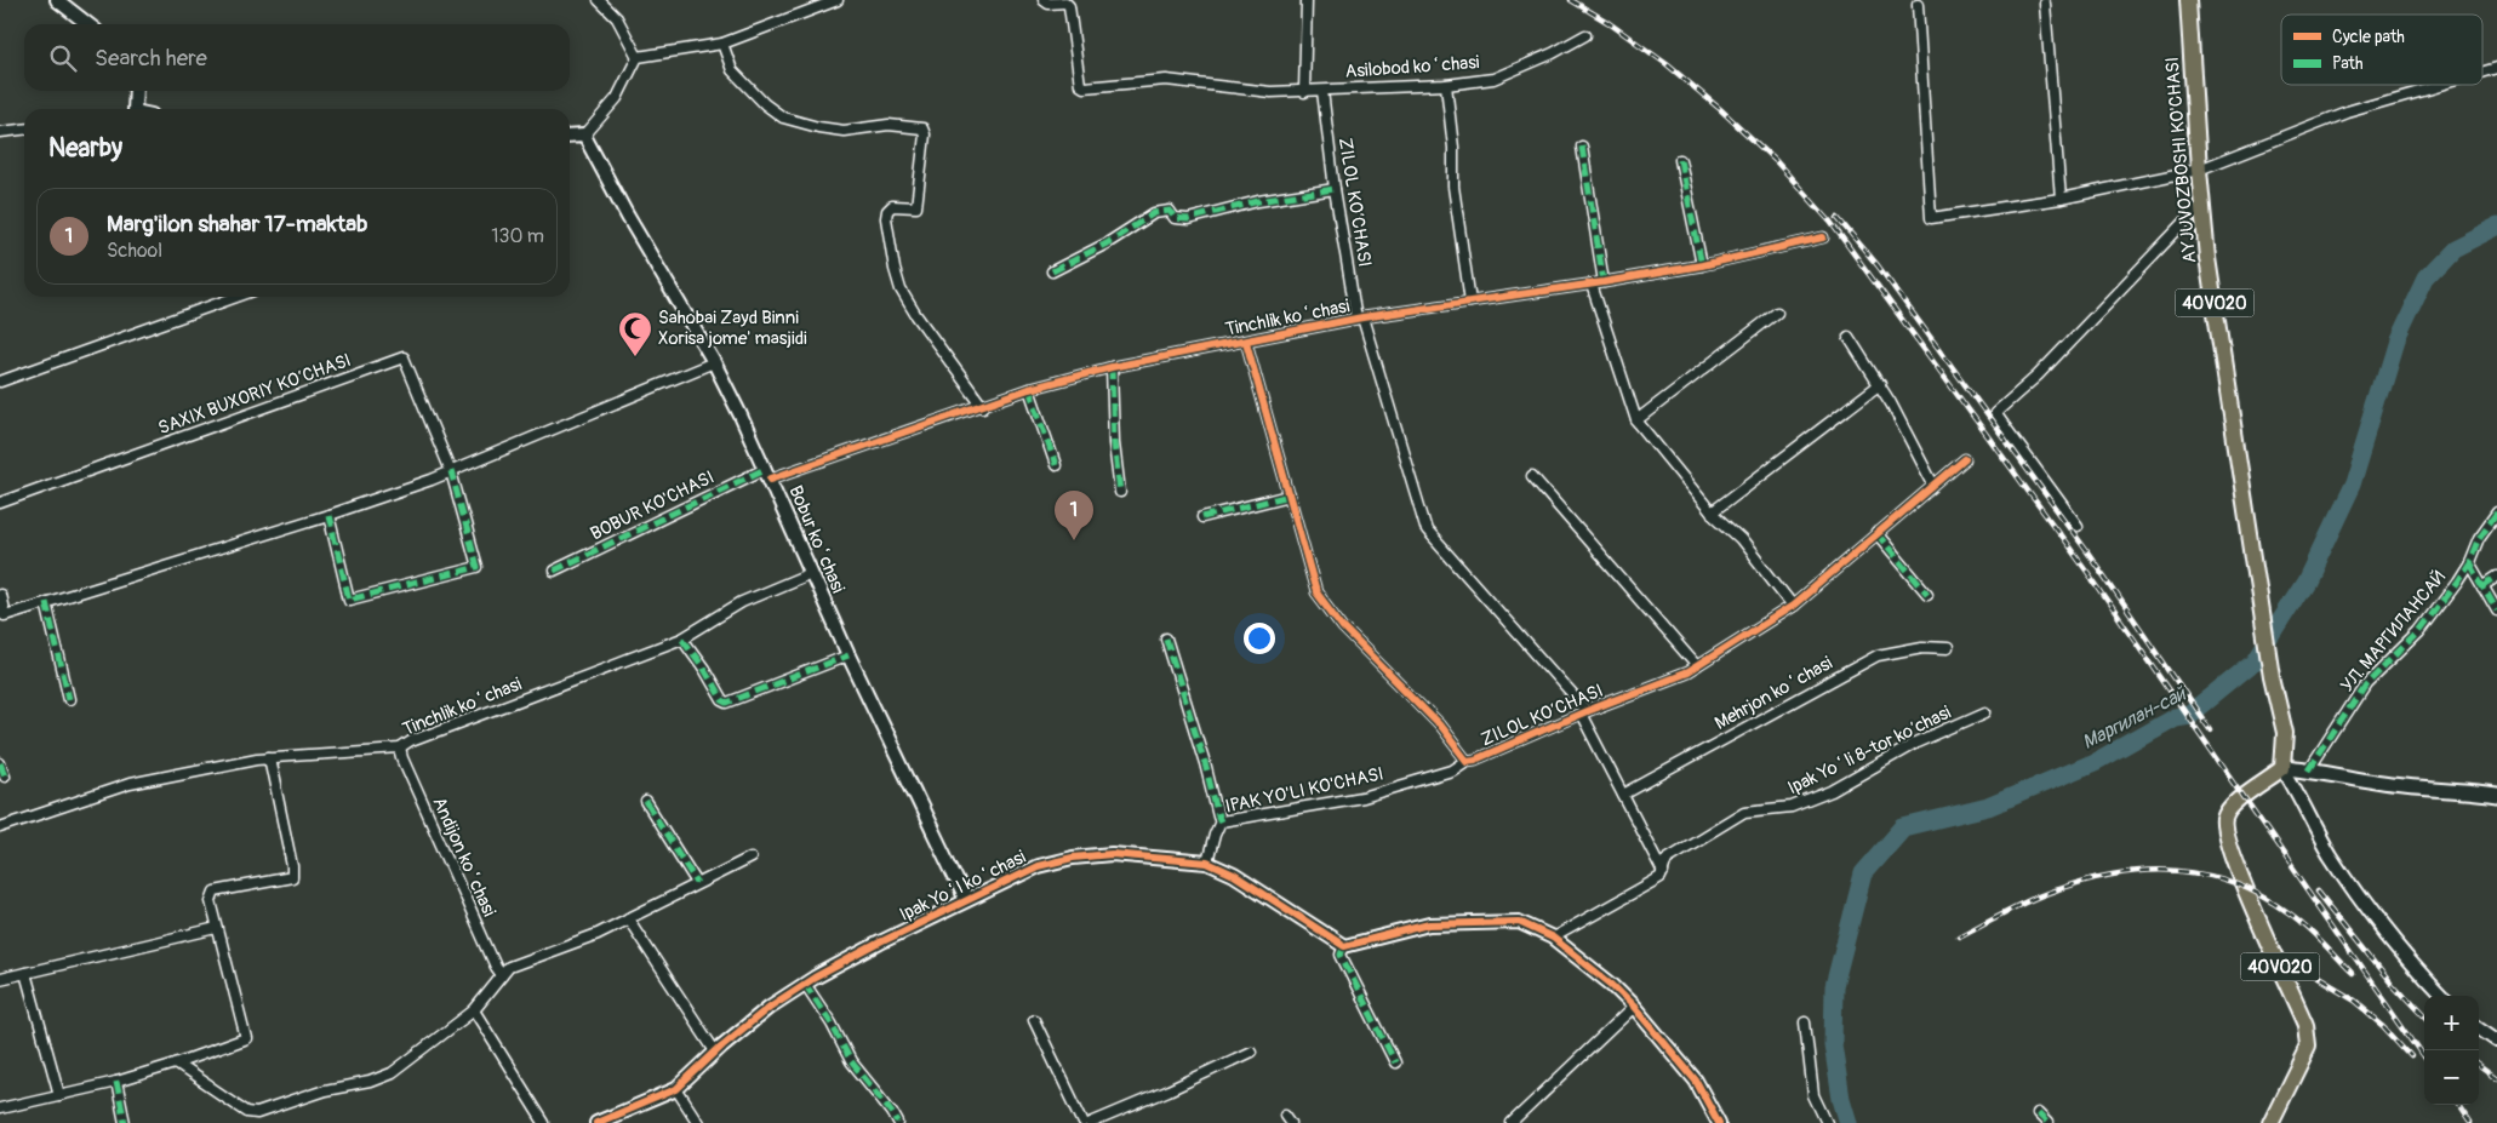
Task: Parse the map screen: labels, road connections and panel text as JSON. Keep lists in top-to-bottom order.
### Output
{
  "streets": {
    "main road": ["AYJUVOZBOSHI KO'CHASI", "40V020"],
    "street": [
      "Asilobod koʻchasi",
      "ZILOL KO‘CHASI",
      "Tinchlik koʻchasi",
      "SAXIX BUXORIY KO‘CHASI",
      "BOBUR KO'CHASI",
      "Bobur koʻchasi",
      "УЛ. МАРГИЛАНСАЙ",
      "Mehrjon koʻchasi",
      "Ipak Yoʻli 8-tor koʼchasi",
      "IPAK YO'LI KO'CHASI",
      "Andijon koʻchasi",
      "Ipak Yoʻl koʻchasi"
    ]
  },
  "crossings": [
    ["Asilobod koʻchasi", "ZILOL KO‘CHASI"],
    ["AYJUVOZBOSHI KO'CHASI", "40V020"],
    ["ZILOL KO‘CHASI", "Tinchlik koʻchasi"],
    ["ZILOL KO‘CHASI", "IPAK YO'LI KO'CHASI"],
    ["Tinchlik koʻchasi", "BOBUR KO'CHASI"],
    ["Tinchlik koʻchasi", "Bobur koʻchasi"],
    ["Tinchlik koʻchasi", "Andijon koʻchasi"],
    ["BOBUR KO'CHASI", "Bobur koʻchasi"],
    ["Bobur koʻchasi", "Ipak Yoʻl koʻchasi"],
    ["IPAK YO'LI KO'CHASI", "Ipak Yoʻl koʻchasi"]
  ],
  "water": ["Маргилан-сай"],
  "places": {
    "mosque": ["Sahobai Zayd Binni Xorisa jome' masjidi"]
  },
  "legend": ["Cycle path", "Path"],
  "page": {
    "search": "Search here",
    "heading": "Nearby",
    "list": [
      {
        "mark": "1",
        "name": "Marg'ilon shahar 17-maktab",
        "note": "School",
        "value": "130 m"
      }
    ],
    "pins": "1",
    "map_buttons": ["+", "−"]
  }
}
